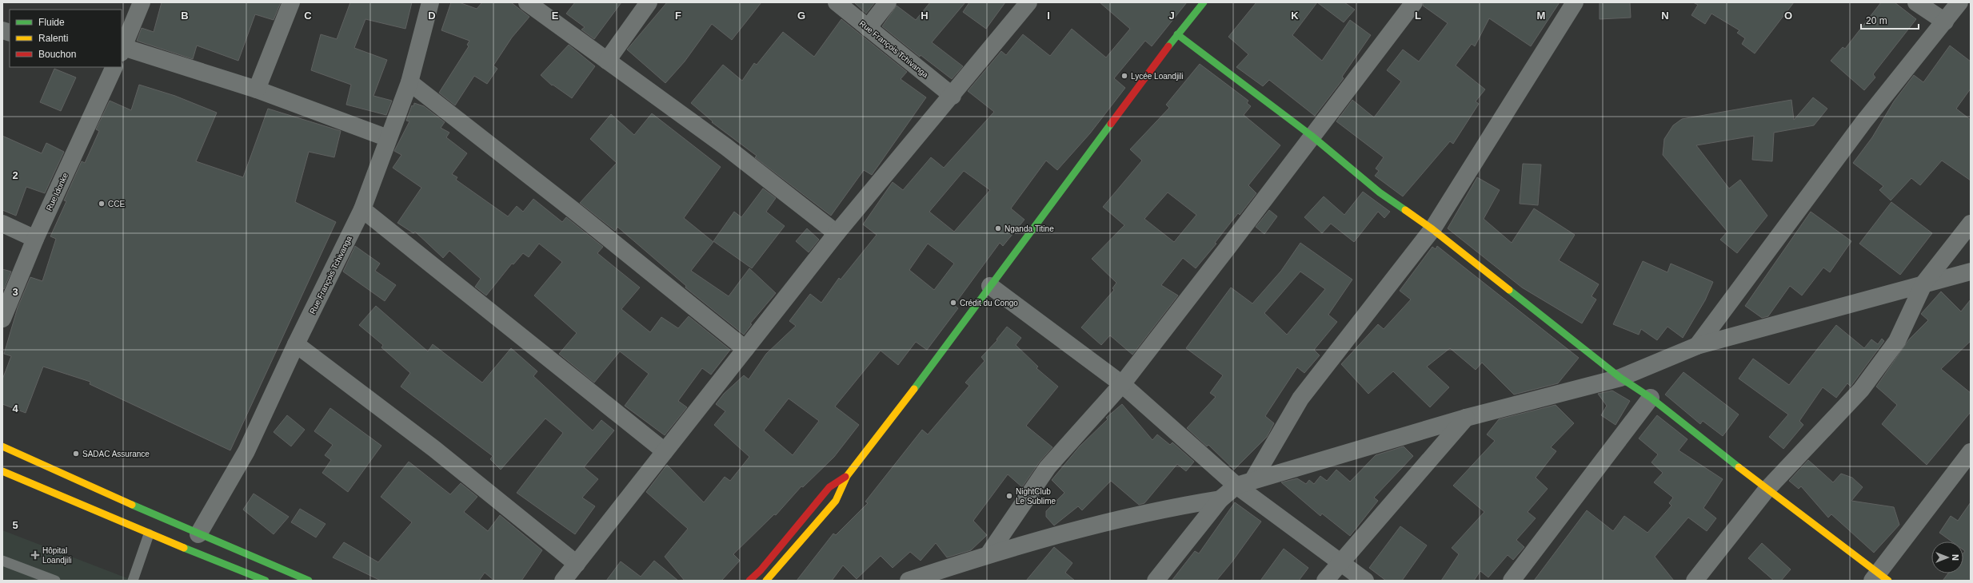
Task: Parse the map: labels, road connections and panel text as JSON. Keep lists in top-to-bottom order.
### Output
{
  "streets": {
    "street": ["Rue François Tchivanga", "Rue Idonke"]
  },
  "places": {
    "other": [
      "Lycée Loandjili",
      "CCE",
      "Nganda Titine",
      "Crédit du Congo",
      "SADAC Assurance",
      "NightClub Le Sublime"
    ],
    "health": ["Hôpital Loandjili"]
  },
  "legend": ["Fluide", "Ralenti", "Bouchon"],
  "scale_bar": "20 m",
  "north": "right",
  "grid": {
    "columns": [
      "B",
      "C",
      "D",
      "E",
      "F",
      "G",
      "H",
      "I",
      "J",
      "K",
      "L",
      "M",
      "N",
      "O"
    ],
    "rows": [
      "2",
      "3",
      "4",
      "5"
    ]
  }
}
